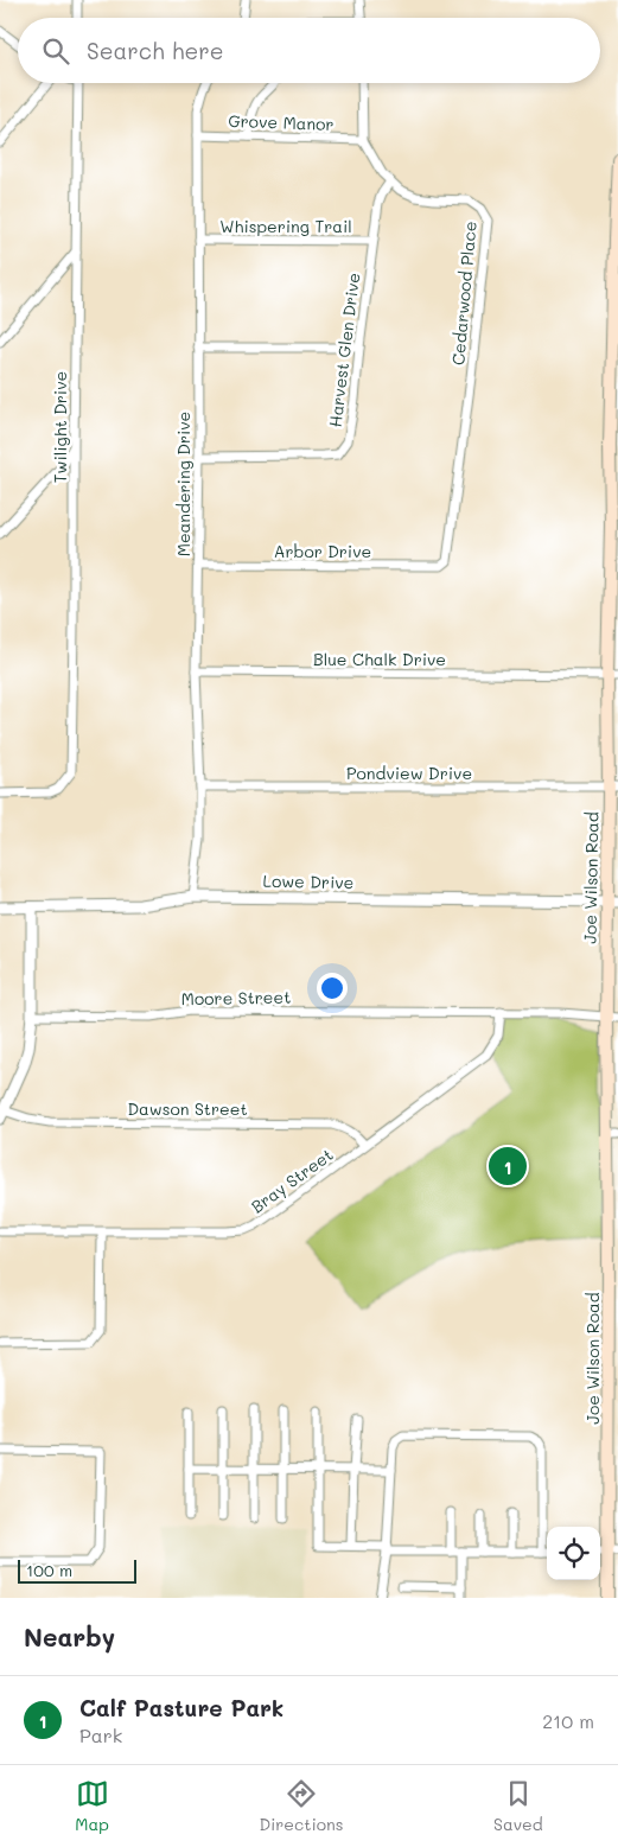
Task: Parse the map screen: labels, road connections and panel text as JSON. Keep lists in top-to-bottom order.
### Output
{
  "streets": {
    "main road": ["Joe Wilson Road"],
    "street": [
      "Grove Manor",
      "Whispering Trail",
      "Cedarwood Place",
      "Harvest Glen Drive",
      "Twilight Drive",
      "Meandering Drive",
      "Arbor Drive",
      "Blue Chalk Drive",
      "Pondview Drive",
      "Lowe Drive",
      "Moore Street",
      "Dawson Street",
      "Bray Street"
    ]
  },
  "crossings": [
    ["Grove Manor", "Cedarwood Place"],
    ["Grove Manor", "Meandering Drive"],
    ["Whispering Trail", "Harvest Glen Drive"],
    ["Whispering Trail", "Meandering Drive"],
    ["Cedarwood Place", "Harvest Glen Drive"],
    ["Cedarwood Place", "Arbor Drive"],
    ["Harvest Glen Drive", "Meandering Drive"],
    ["Meandering Drive", "Arbor Drive"],
    ["Meandering Drive", "Blue Chalk Drive"],
    ["Meandering Drive", "Pondview Drive"],
    ["Meandering Drive", "Lowe Drive"],
    ["Blue Chalk Drive", "Joe Wilson Road"],
    ["Pondview Drive", "Joe Wilson Road"],
    ["Joe Wilson Road", "Lowe Drive"],
    ["Joe Wilson Road", "Moore Street"],
    ["Moore Street", "Bray Street"],
    ["Dawson Street", "Bray Street"]
  ],
  "scale_bar": "100 m",
  "page": {
    "search": "Search here",
    "pins": "1",
    "scale": "100 m",
    "heading": "Nearby",
    "list": [
      {
        "mark": "1",
        "name": "Calf Pasture Park",
        "note": "Park",
        "value": "210 m"
      }
    ],
    "nav": ["Map", "Directions", "Saved"]
  }
}
